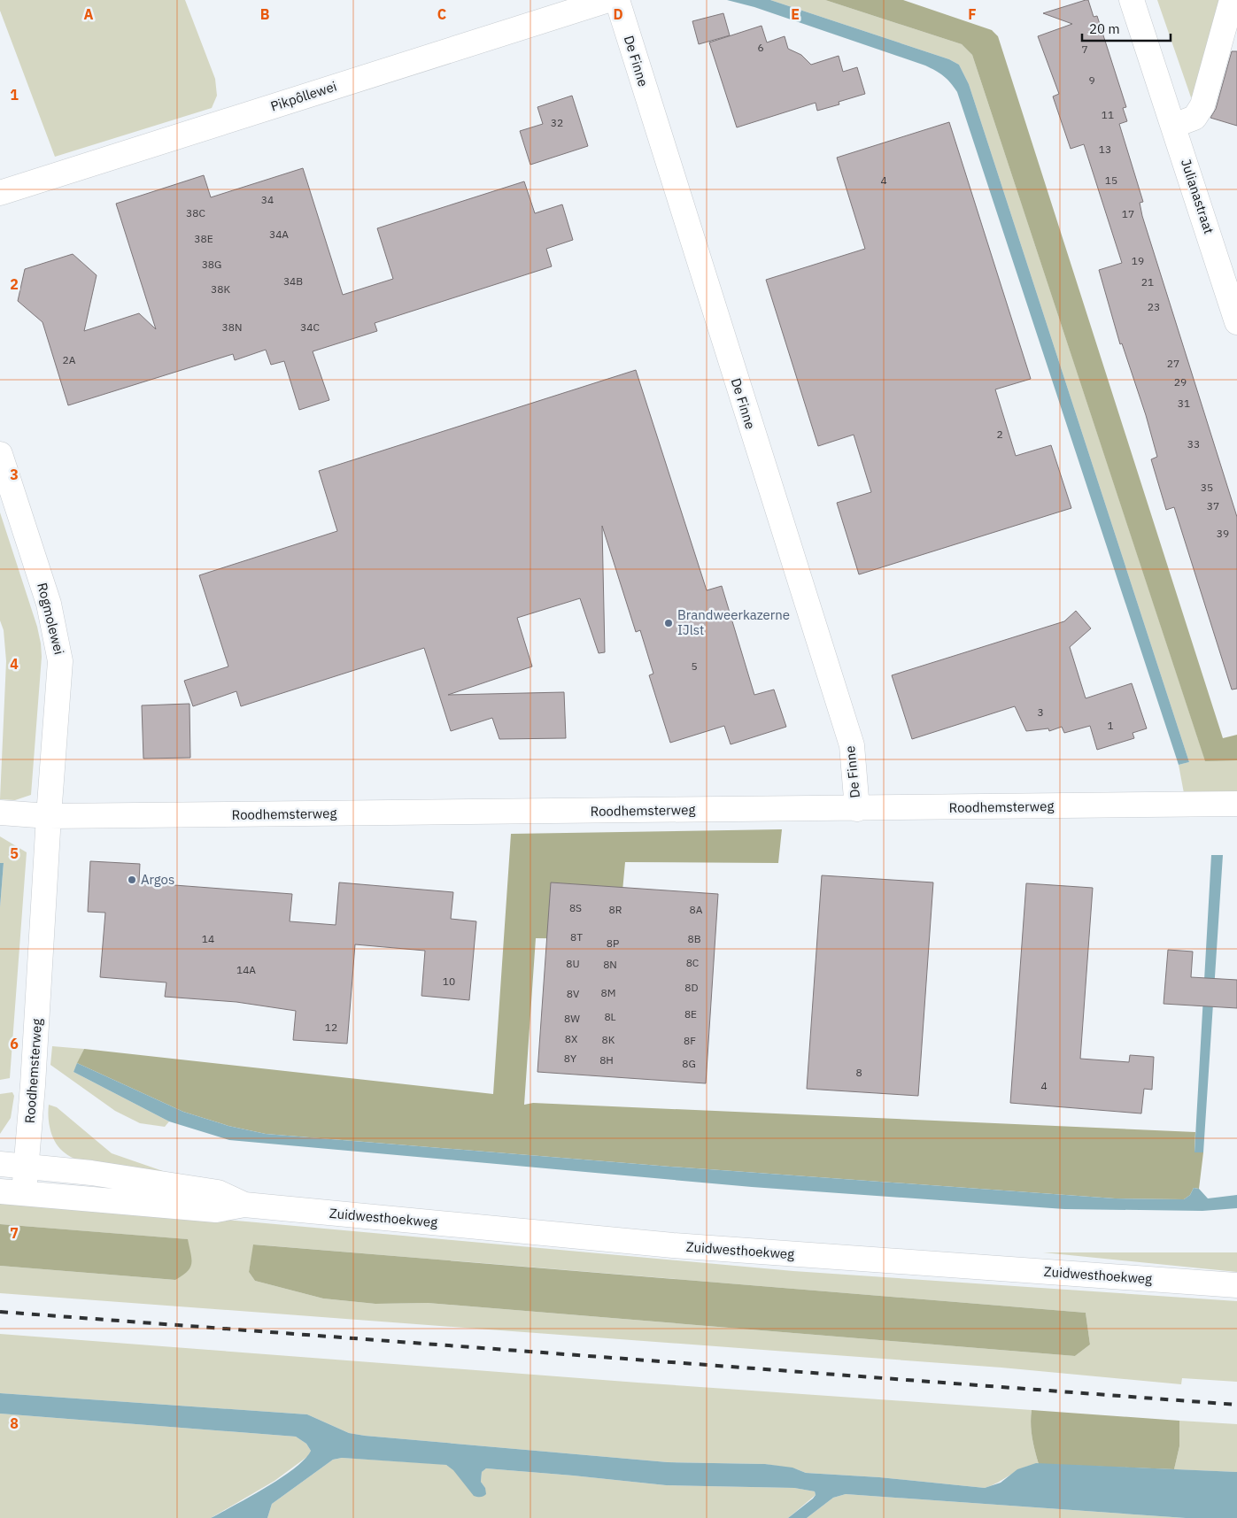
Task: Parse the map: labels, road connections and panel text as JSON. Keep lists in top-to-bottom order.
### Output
{
  "streets": {
    "street": [
      "De Finne",
      "Pikpôllewei",
      "Julianastraat",
      "Rogmolewei",
      "Roodhemsterweg",
      "Zuidwesthoekweg"
    ]
  },
  "crossings": [
    ["De Finne", "Roodhemsterweg"],
    ["Rogmolewei", "Roodhemsterweg"],
    ["Roodhemsterweg", "Zuidwesthoekweg"]
  ],
  "places": ["Brandweerkazerne IJlst", "Argos"],
  "house_numbers": [
    "6",
    "7",
    "9",
    "11",
    "32",
    "13",
    "4",
    "15",
    "34",
    "38C",
    "17",
    "34A",
    "38E",
    "19",
    "38G",
    "34B",
    "21",
    "38K",
    "23",
    "38N",
    "34C",
    "2A",
    "27",
    "29",
    "31",
    "2",
    "33",
    "35",
    "37",
    "39",
    "5",
    "3",
    "1",
    "8S",
    "8R",
    "8A",
    "8T",
    "14",
    "8B",
    "8P",
    "8C",
    "8U",
    "8N",
    "14A",
    "10",
    "8D",
    "8M",
    "8V",
    "8E",
    "8L",
    "8W",
    "12",
    "8X",
    "8K",
    "8F",
    "8Y",
    "8H",
    "8G",
    "8",
    "4"
  ],
  "scale_bar": "20 m",
  "grid": {
    "columns": [
      "A",
      "B",
      "C",
      "D",
      "E",
      "F"
    ],
    "rows": [
      "1",
      "2",
      "3",
      "4",
      "5",
      "6",
      "7",
      "8"
    ]
  }
}
